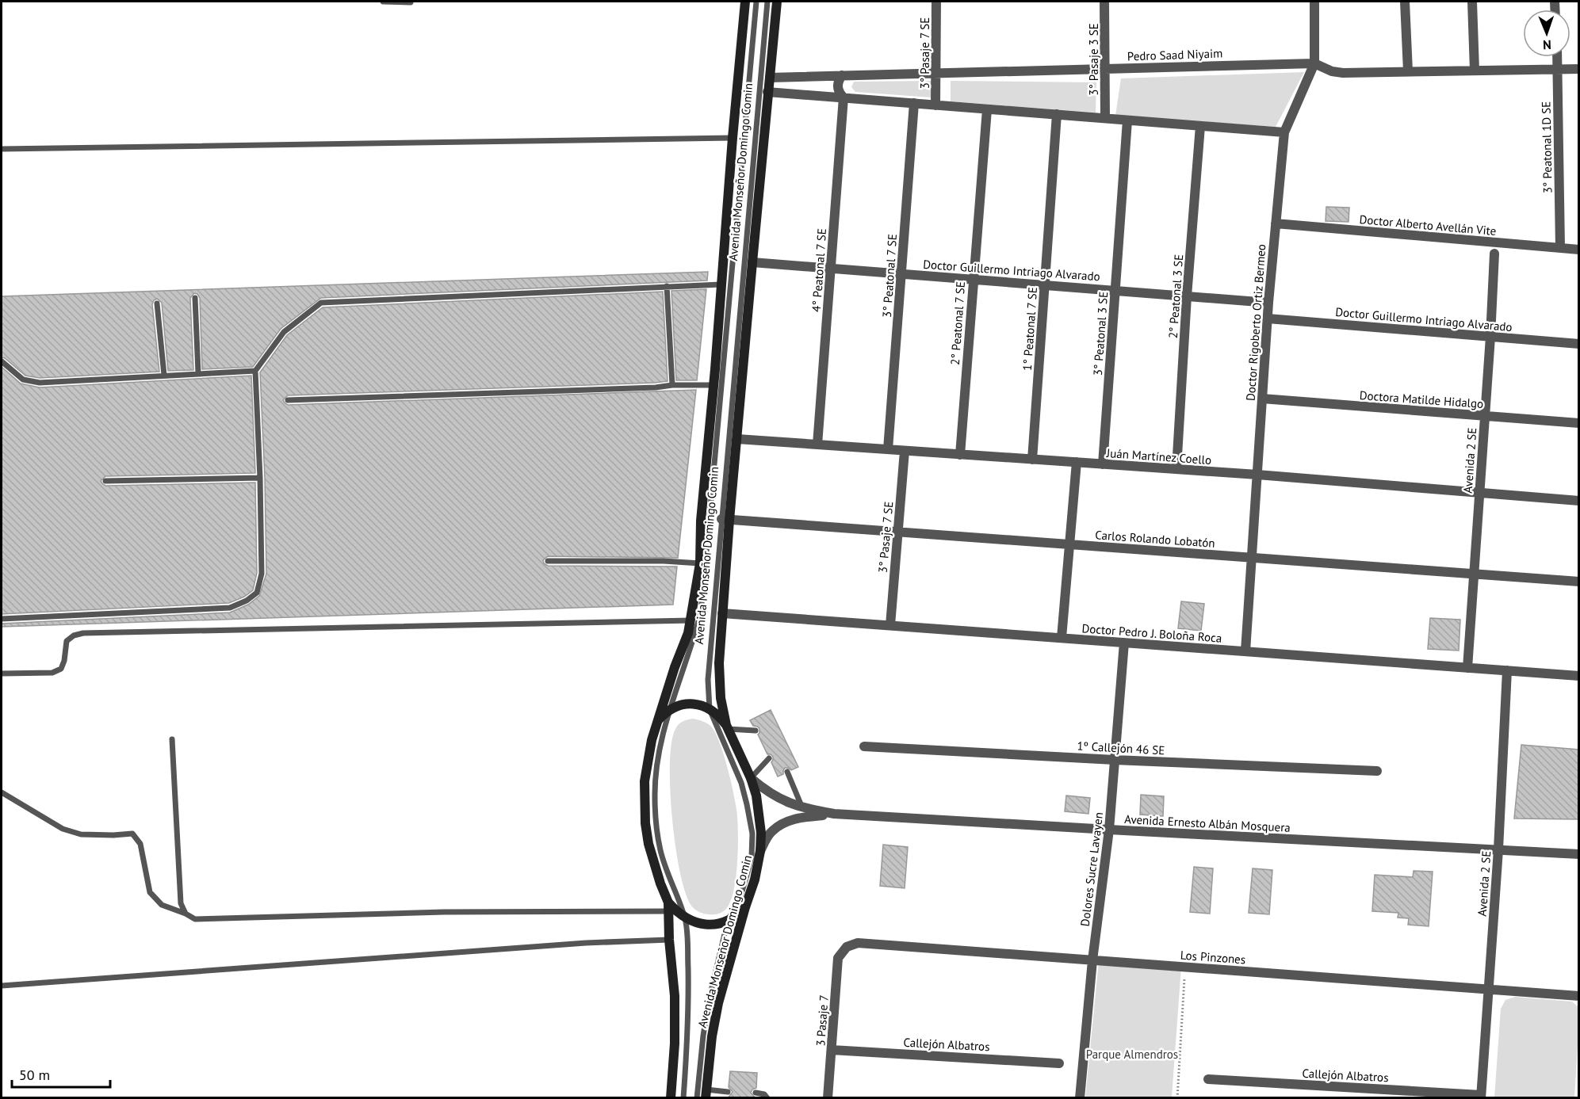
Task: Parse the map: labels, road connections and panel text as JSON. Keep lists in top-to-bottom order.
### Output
{
  "streets": {
    "main road": ["Avenida Monseñor Domingo Comin"],
    "street": [
      "3° Pasaje 7 SE",
      "Pedro Saad Niyaim",
      "3° Pasaje 3 SE",
      "3° Peatonal 1D SE",
      "Doctor Alberto Avellán Vite",
      "4° Peatonal 7 SE",
      "Doctor Guillermo Intriago Alvarado",
      "3° Peatonal 7 SE",
      "2° Peatonal 3 SE",
      "Doctor Rigoberto Ortiz Bermeo",
      "2° Peatonal 7 SE",
      "1° Peatonal 7 SE",
      "3° Peatonal 3 SE",
      "Doctora Matilde Hidalgo",
      "Juán Martínez Coello",
      "Avenida 2 SE",
      "Carlos Rolando Lobatón",
      "Doctor Pedro J. Boloña Roca",
      "1º Callejón 46 SE",
      "Avenida Ernesto Albán Mosquera",
      "Dolores Sucre Lavayen",
      "Los Pinzones",
      "3 Pasaje 7",
      "Callejón Albatros"
    ]
  },
  "crossings": [
    ["3° Pasaje 7 SE", "Pedro Saad Niyaim"],
    ["3° Pasaje 7 SE", "Juán Martínez Coello"],
    ["3° Pasaje 7 SE", "Carlos Rolando Lobatón"],
    ["3° Pasaje 7 SE", "Doctor Pedro J. Boloña Roca"],
    ["Pedro Saad Niyaim", "3° Pasaje 3 SE"],
    ["Pedro Saad Niyaim", "3° Peatonal 1D SE"],
    ["Pedro Saad Niyaim", "Avenida Monseñor Domingo Comin"],
    ["Pedro Saad Niyaim", "4° Peatonal 7 SE"],
    ["Pedro Saad Niyaim", "Doctor Rigoberto Ortiz Bermeo"],
    ["3° Peatonal 1D SE", "Doctor Alberto Avellán Vite"],
    ["Avenida Monseñor Domingo Comin", "Doctor Guillermo Intriago Alvarado"],
    ["Avenida Monseñor Domingo Comin", "Juán Martínez Coello"],
    ["Avenida Monseñor Domingo Comin", "Carlos Rolando Lobatón"],
    ["Avenida Monseñor Domingo Comin", "Doctor Pedro J. Boloña Roca"],
    ["Avenida Monseñor Domingo Comin", "Avenida Ernesto Albán Mosquera"],
    ["Doctor Alberto Avellán Vite", "Doctor Rigoberto Ortiz Bermeo"],
    ["4° Peatonal 7 SE", "Doctor Guillermo Intriago Alvarado"],
    ["4° Peatonal 7 SE", "Juán Martínez Coello"],
    ["Doctor Guillermo Intriago Alvarado", "3° Peatonal 7 SE"],
    ["Doctor Guillermo Intriago Alvarado", "2° Peatonal 3 SE"],
    ["Doctor Guillermo Intriago Alvarado", "Doctor Rigoberto Ortiz Bermeo"],
    ["Doctor Guillermo Intriago Alvarado", "2° Peatonal 7 SE"],
    ["Doctor Guillermo Intriago Alvarado", "1° Peatonal 7 SE"],
    ["Doctor Guillermo Intriago Alvarado", "3° Peatonal 3 SE"],
    ["Doctor Guillermo Intriago Alvarado", "Avenida 2 SE"],
    ["3° Peatonal 7 SE", "Juán Martínez Coello"],
    ["2° Peatonal 3 SE", "Juán Martínez Coello"],
    ["Doctor Rigoberto Ortiz Bermeo", "Doctora Matilde Hidalgo"],
    ["Doctor Rigoberto Ortiz Bermeo", "Juán Martínez Coello"],
    ["Doctor Rigoberto Ortiz Bermeo", "Carlos Rolando Lobatón"],
    ["Doctor Rigoberto Ortiz Bermeo", "Doctor Pedro J. Boloña Roca"],
    ["2° Peatonal 7 SE", "Juán Martínez Coello"],
    ["1° Peatonal 7 SE", "Juán Martínez Coello"],
    ["3° Peatonal 3 SE", "Juán Martínez Coello"],
    ["Doctora Matilde Hidalgo", "Avenida 2 SE"],
    ["Juán Martínez Coello", "Avenida 2 SE"],
    ["Avenida 2 SE", "Carlos Rolando Lobatón"],
    ["Avenida 2 SE", "Doctor Pedro J. Boloña Roca"],
    ["Avenida 2 SE", "Avenida Ernesto Albán Mosquera"],
    ["Avenida 2 SE", "Los Pinzones"],
    ["Avenida 2 SE", "Callejón Albatros"],
    ["Doctor Pedro J. Boloña Roca", "Dolores Sucre Lavayen"],
    ["1º Callejón 46 SE", "Dolores Sucre Lavayen"],
    ["Avenida Ernesto Albán Mosquera", "Dolores Sucre Lavayen"],
    ["Dolores Sucre Lavayen", "Los Pinzones"],
    ["Los Pinzones", "3 Pasaje 7"],
    ["3 Pasaje 7", "Callejón Albatros"]
  ],
  "parks": ["Parque Almendros"],
  "scale_bar": "50 m",
  "north": "bottom"
}
